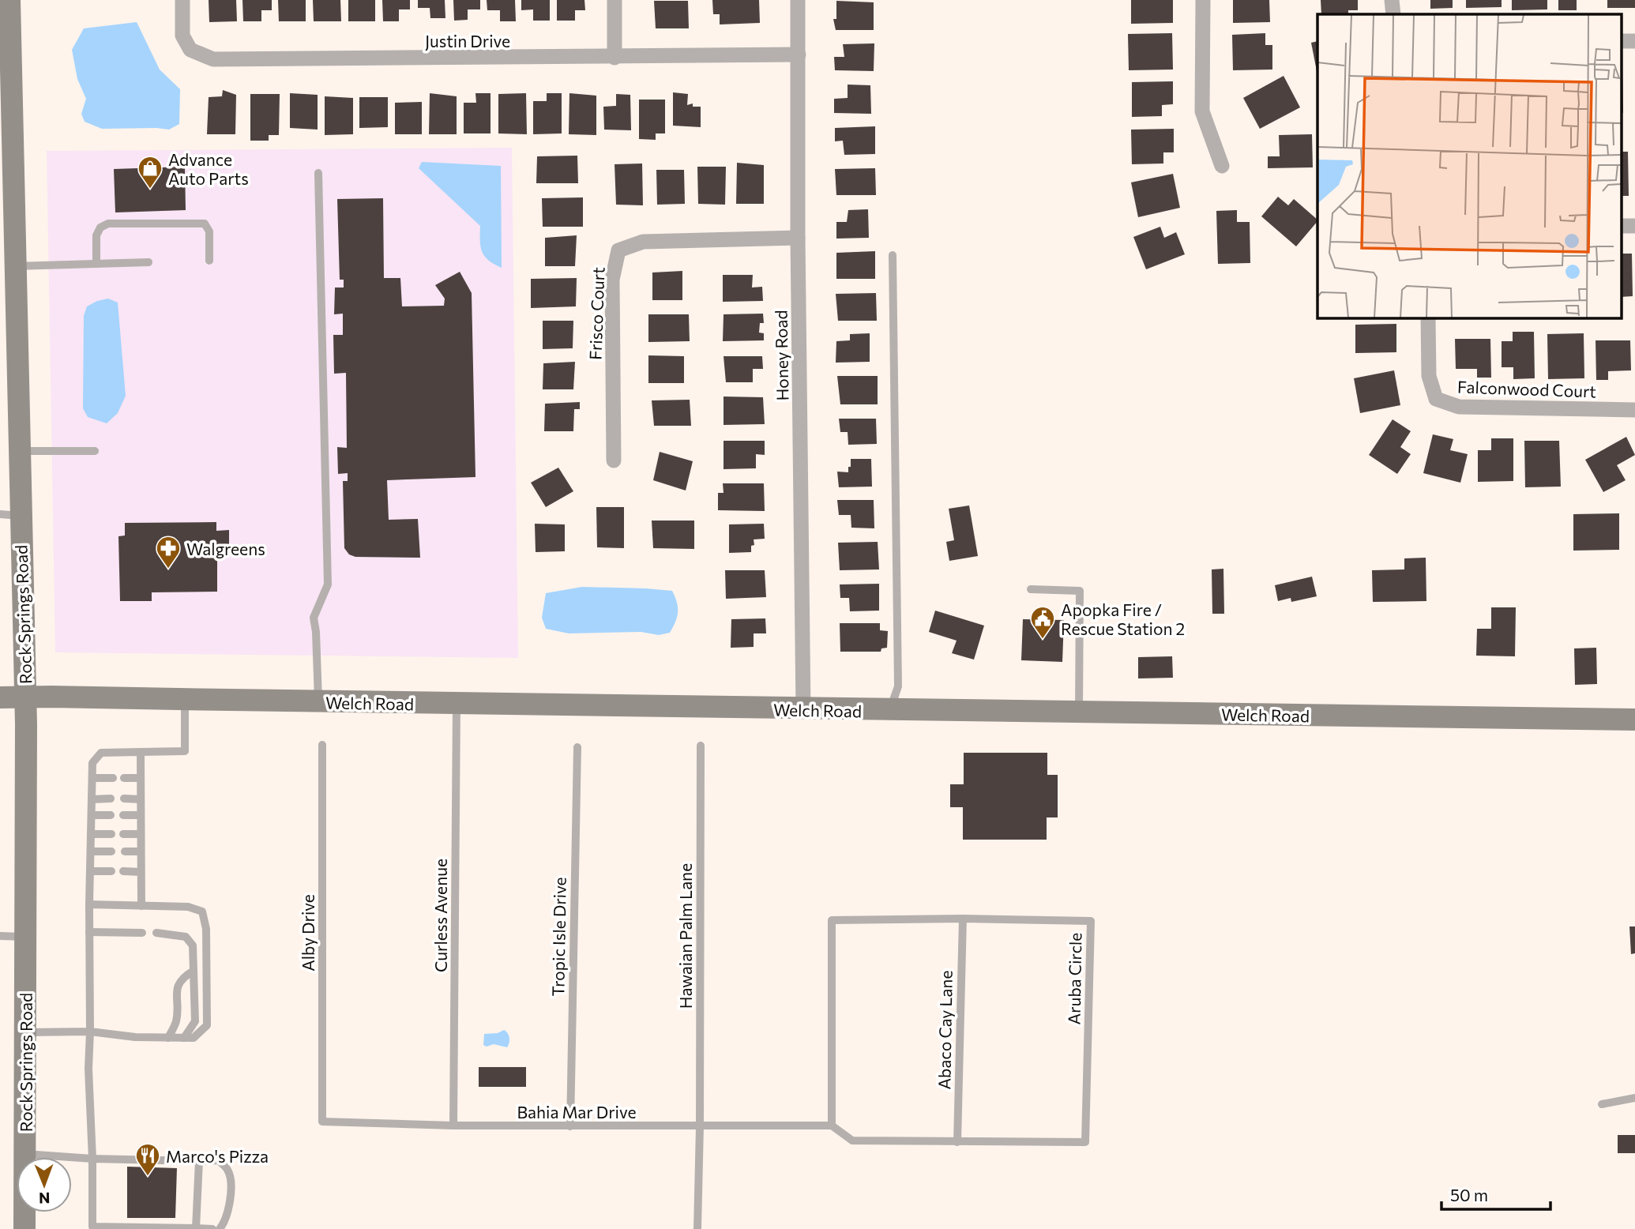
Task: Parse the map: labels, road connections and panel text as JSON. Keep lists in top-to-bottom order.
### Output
{
  "streets": {
    "street": [
      "Justin Drive",
      "Frisco Court",
      "Honey Road",
      "Falconwood Court",
      "Rock Springs Road",
      "Welch Road"
    ],
    "lane": [
      "Curless Avenue",
      "Alby Drive",
      "Hawaian Palm Lane",
      "Tropic Isle Drive",
      "Aruba Circle",
      "Abaco Cay Lane",
      "Bahia Mar Drive"
    ]
  },
  "crossings": [
    ["Justin Drive", "Honey Road"],
    ["Frisco Court", "Honey Road"],
    ["Honey Road", "Welch Road"],
    ["Rock Springs Road", "Welch Road"],
    ["Welch Road", "Curless Avenue"],
    ["Curless Avenue", "Bahia Mar Drive"],
    ["Alby Drive", "Bahia Mar Drive"],
    ["Hawaian Palm Lane", "Bahia Mar Drive"],
    ["Tropic Isle Drive", "Bahia Mar Drive"],
    ["Aruba Circle", "Abaco Cay Lane"],
    ["Aruba Circle", "Bahia Mar Drive"]
  ],
  "places": {
    "shop": ["Advance Auto Parts"],
    "pharmacy": ["Walgreens"],
    "public building": ["Apopka Fire / Rescue Station 2"],
    "restaurant": ["Marco's Pizza"]
  },
  "scale_bar": "50 m",
  "north": "bottom"
}
